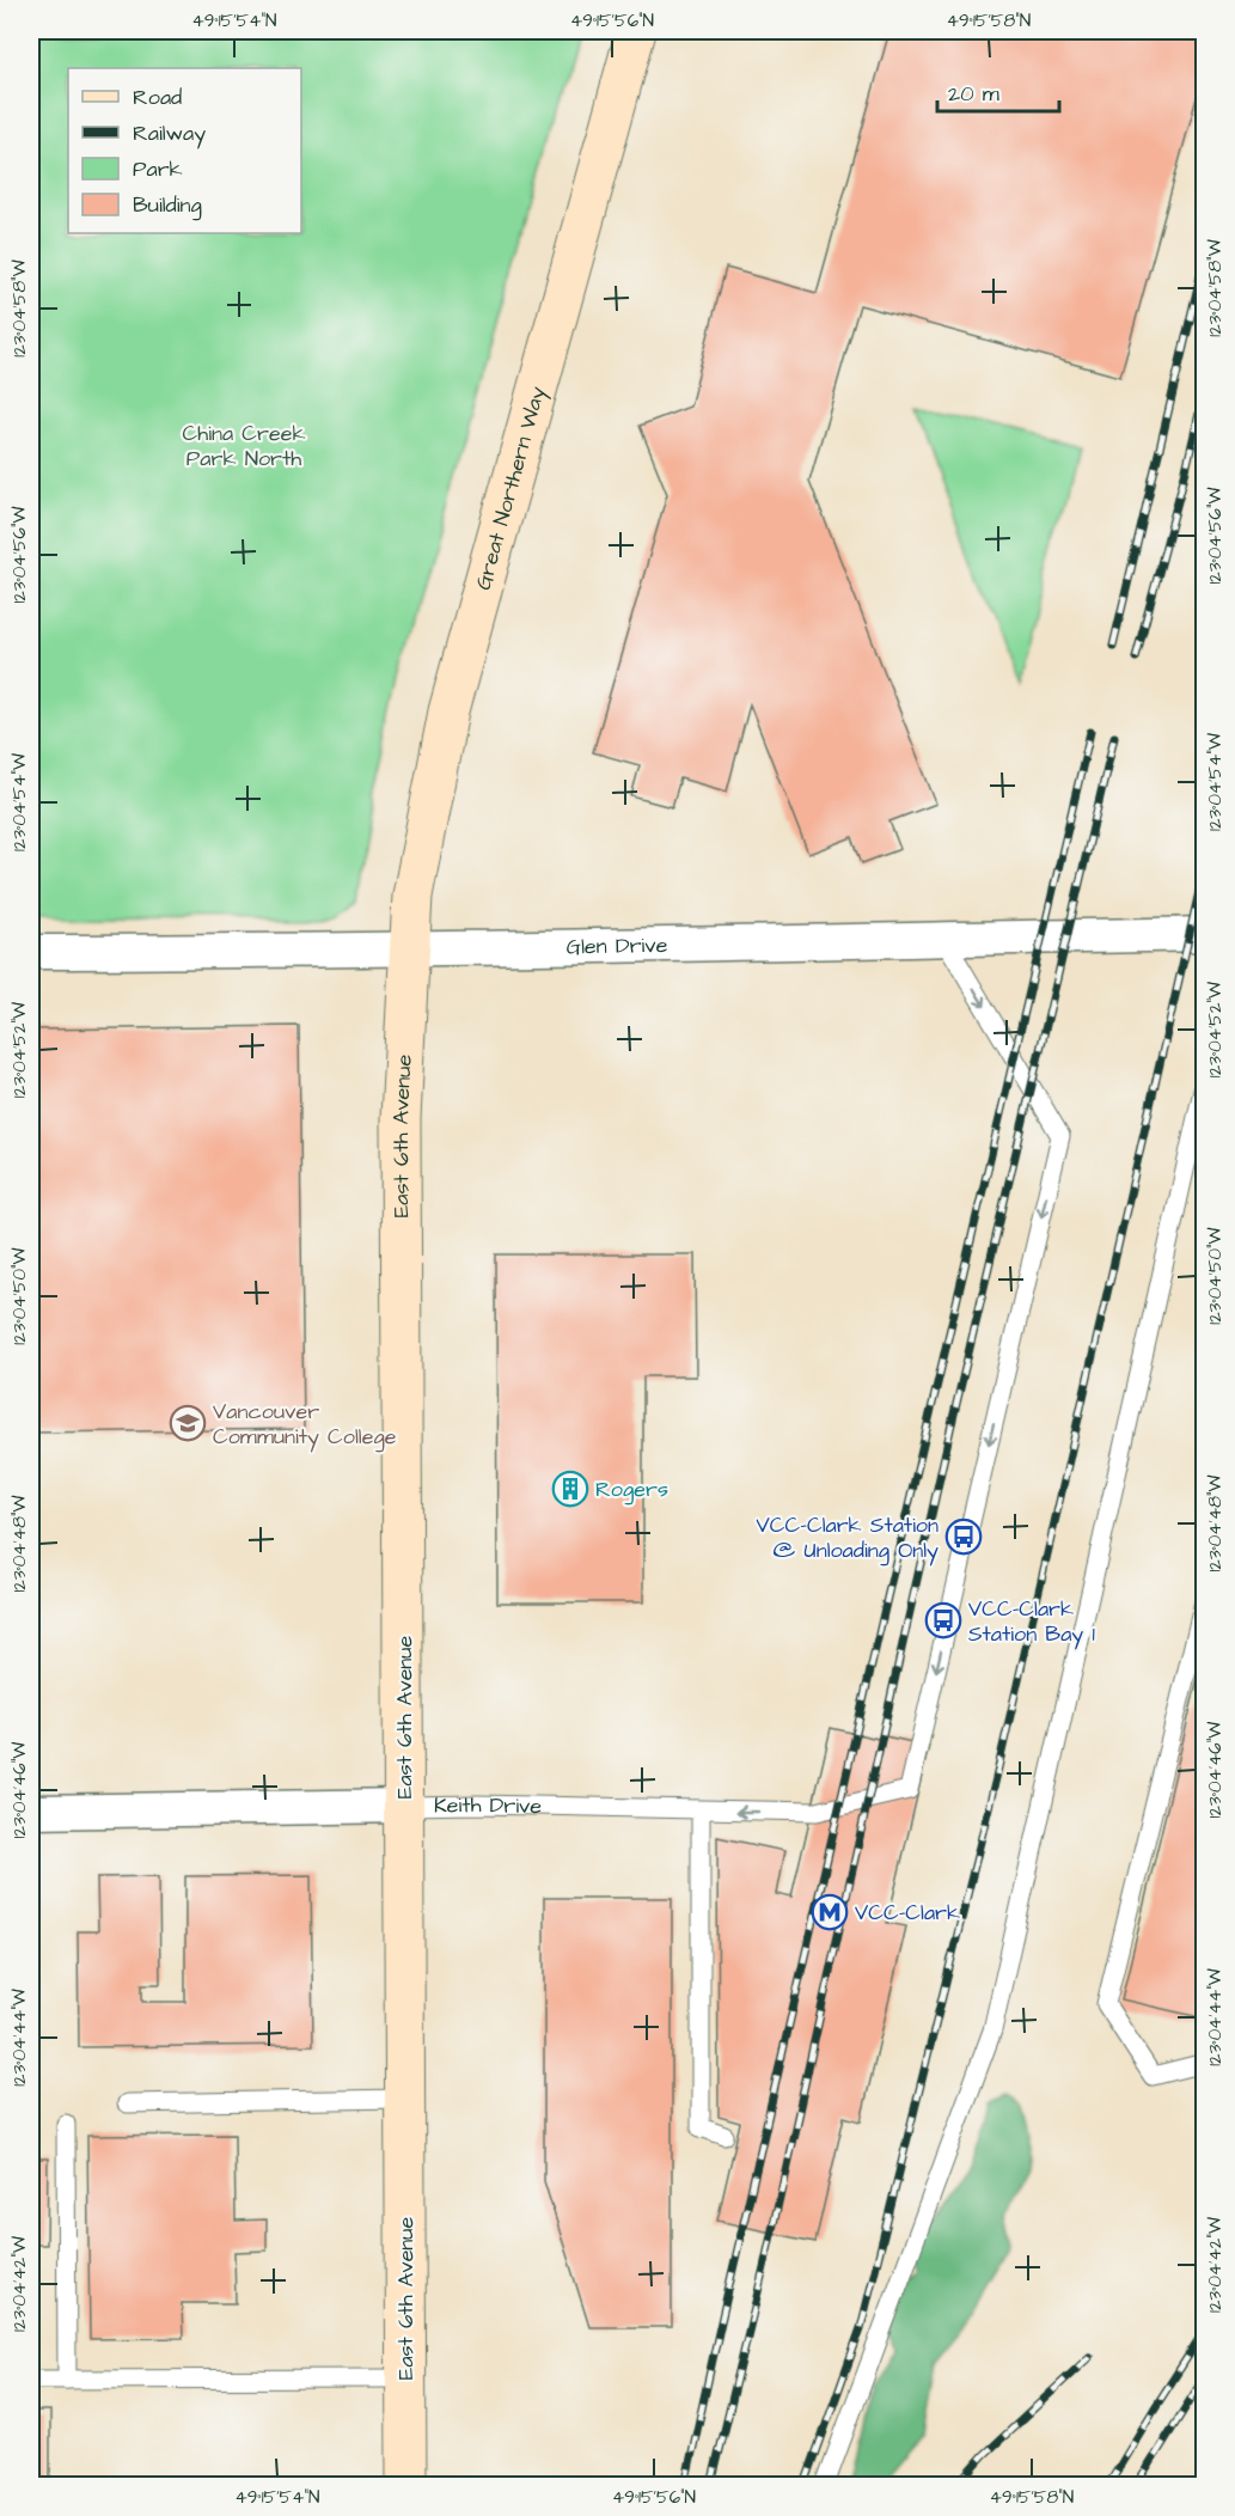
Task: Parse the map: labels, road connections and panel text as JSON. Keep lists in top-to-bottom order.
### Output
{
  "streets": {
    "main road": ["Great Northern Way", "East 6th Avenue"],
    "street": ["Glen Drive", "Keith Drive"]
  },
  "crossings": [
    ["Great Northern Way", "Glen Drive"],
    ["Great Northern Way", "East 6th Avenue"],
    ["Glen Drive", "East 6th Avenue"],
    ["Glen Drive", "Keith Drive"],
    ["East 6th Avenue", "Keith Drive"]
  ],
  "parks": ["China Creek Park North"],
  "places": {
    "school or university": ["Vancouver Community College"],
    "building": ["Rogers"],
    "bus stop": ["VCC-Clark Station @ Unloading Only", "VCC-Clark Station Bay 1"],
    "metro station": ["VCC–Clark"]
  },
  "legend": [
    "Road",
    "Railway",
    "Park",
    "Building"
  ],
  "scale_bar": "20 m",
  "coordinates": [
    "49°15'54\"N",
    "49°15'56\"N",
    "49°15'58\"N",
    "123°04'58\"W",
    "123°04'56\"W",
    "123°04'54\"W",
    "123°04'52\"W",
    "123°04'50\"W",
    "123°04'48\"W",
    "123°04'46\"W",
    "123°04'44\"W",
    "123°04'42\"W"
  ]
}
